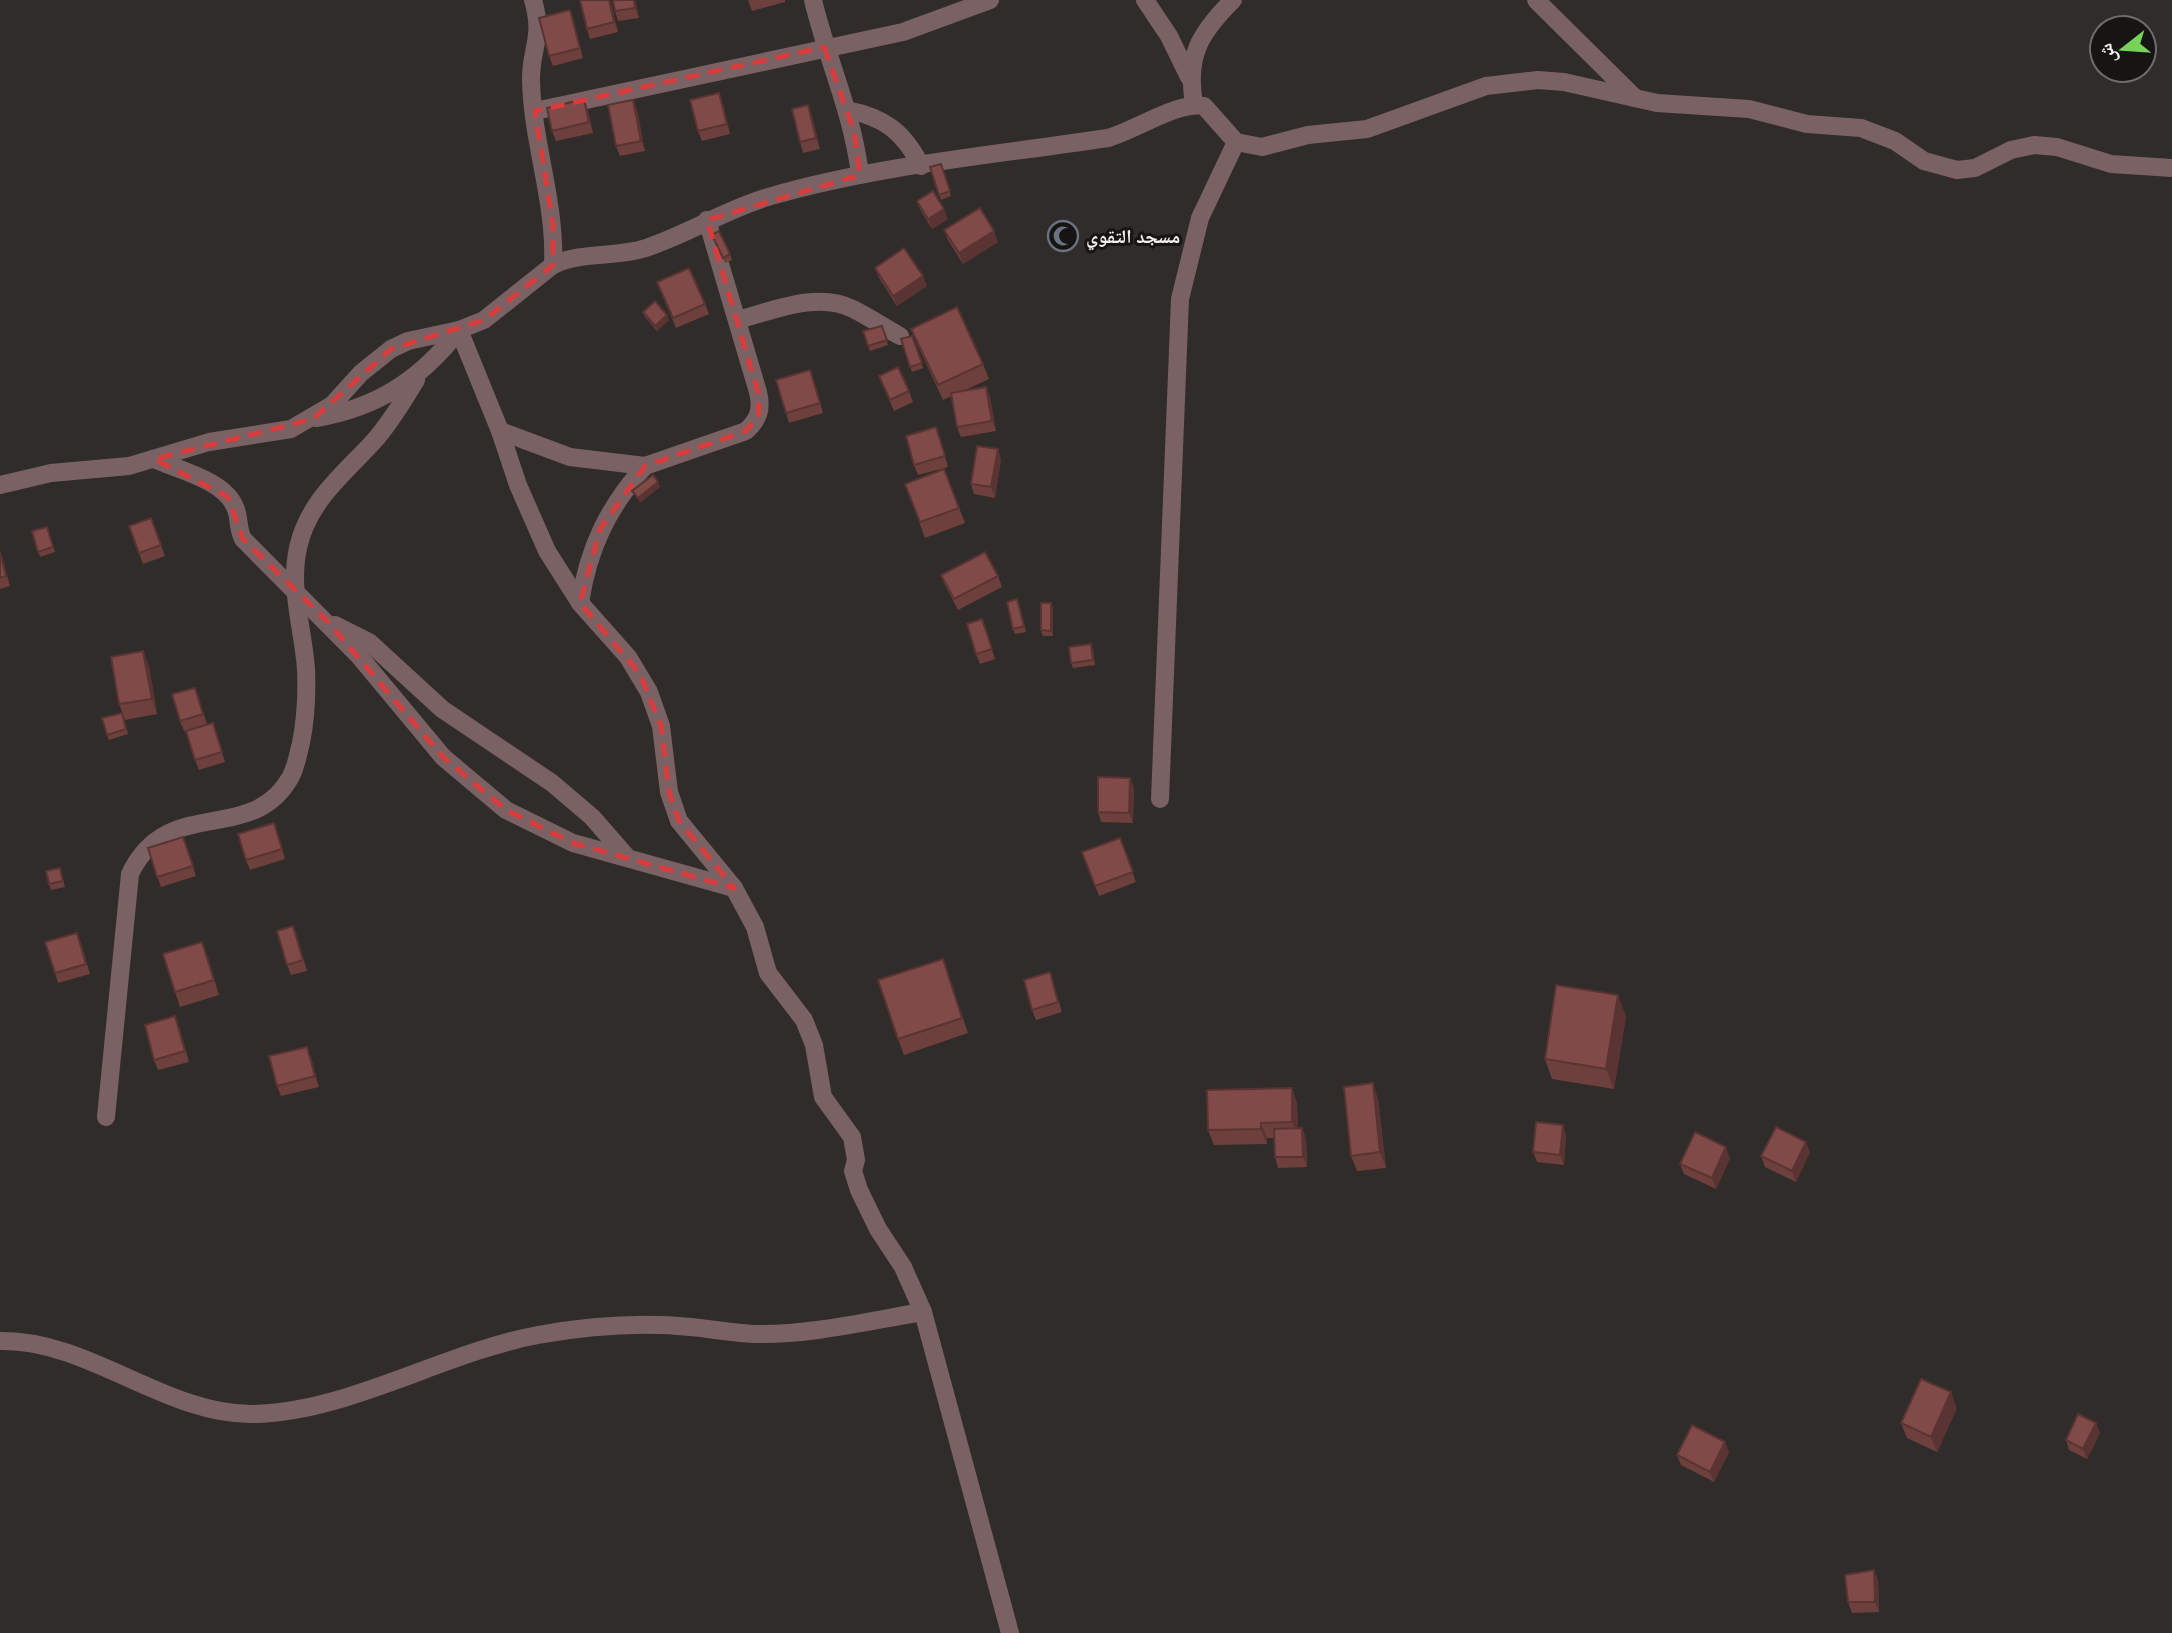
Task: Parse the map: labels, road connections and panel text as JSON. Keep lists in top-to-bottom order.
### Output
{
  "places": {
    "mosque": ["مسجد التقوي"]
  },
  "north": "left"
}
